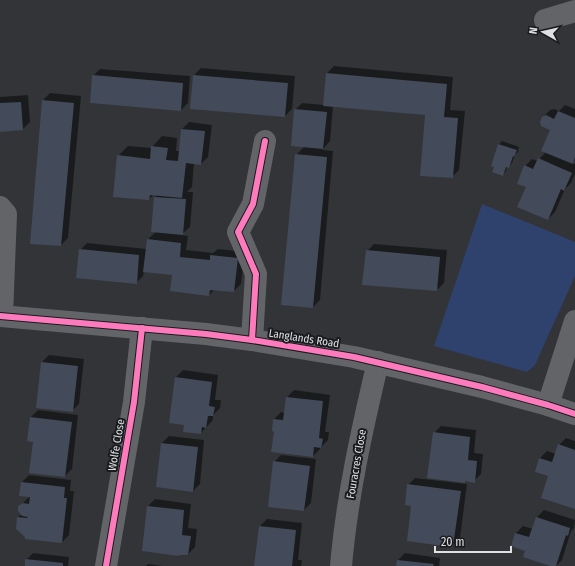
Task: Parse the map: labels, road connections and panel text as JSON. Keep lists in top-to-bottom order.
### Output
{
  "streets": {
    "street": ["Langlands Road", "Wolfe Close", "Fouracres Close"]
  },
  "crossings": [
    ["Langlands Road", "Wolfe Close"],
    ["Langlands Road", "Fouracres Close"]
  ],
  "scale_bar": "20 m",
  "north": "left"
}
